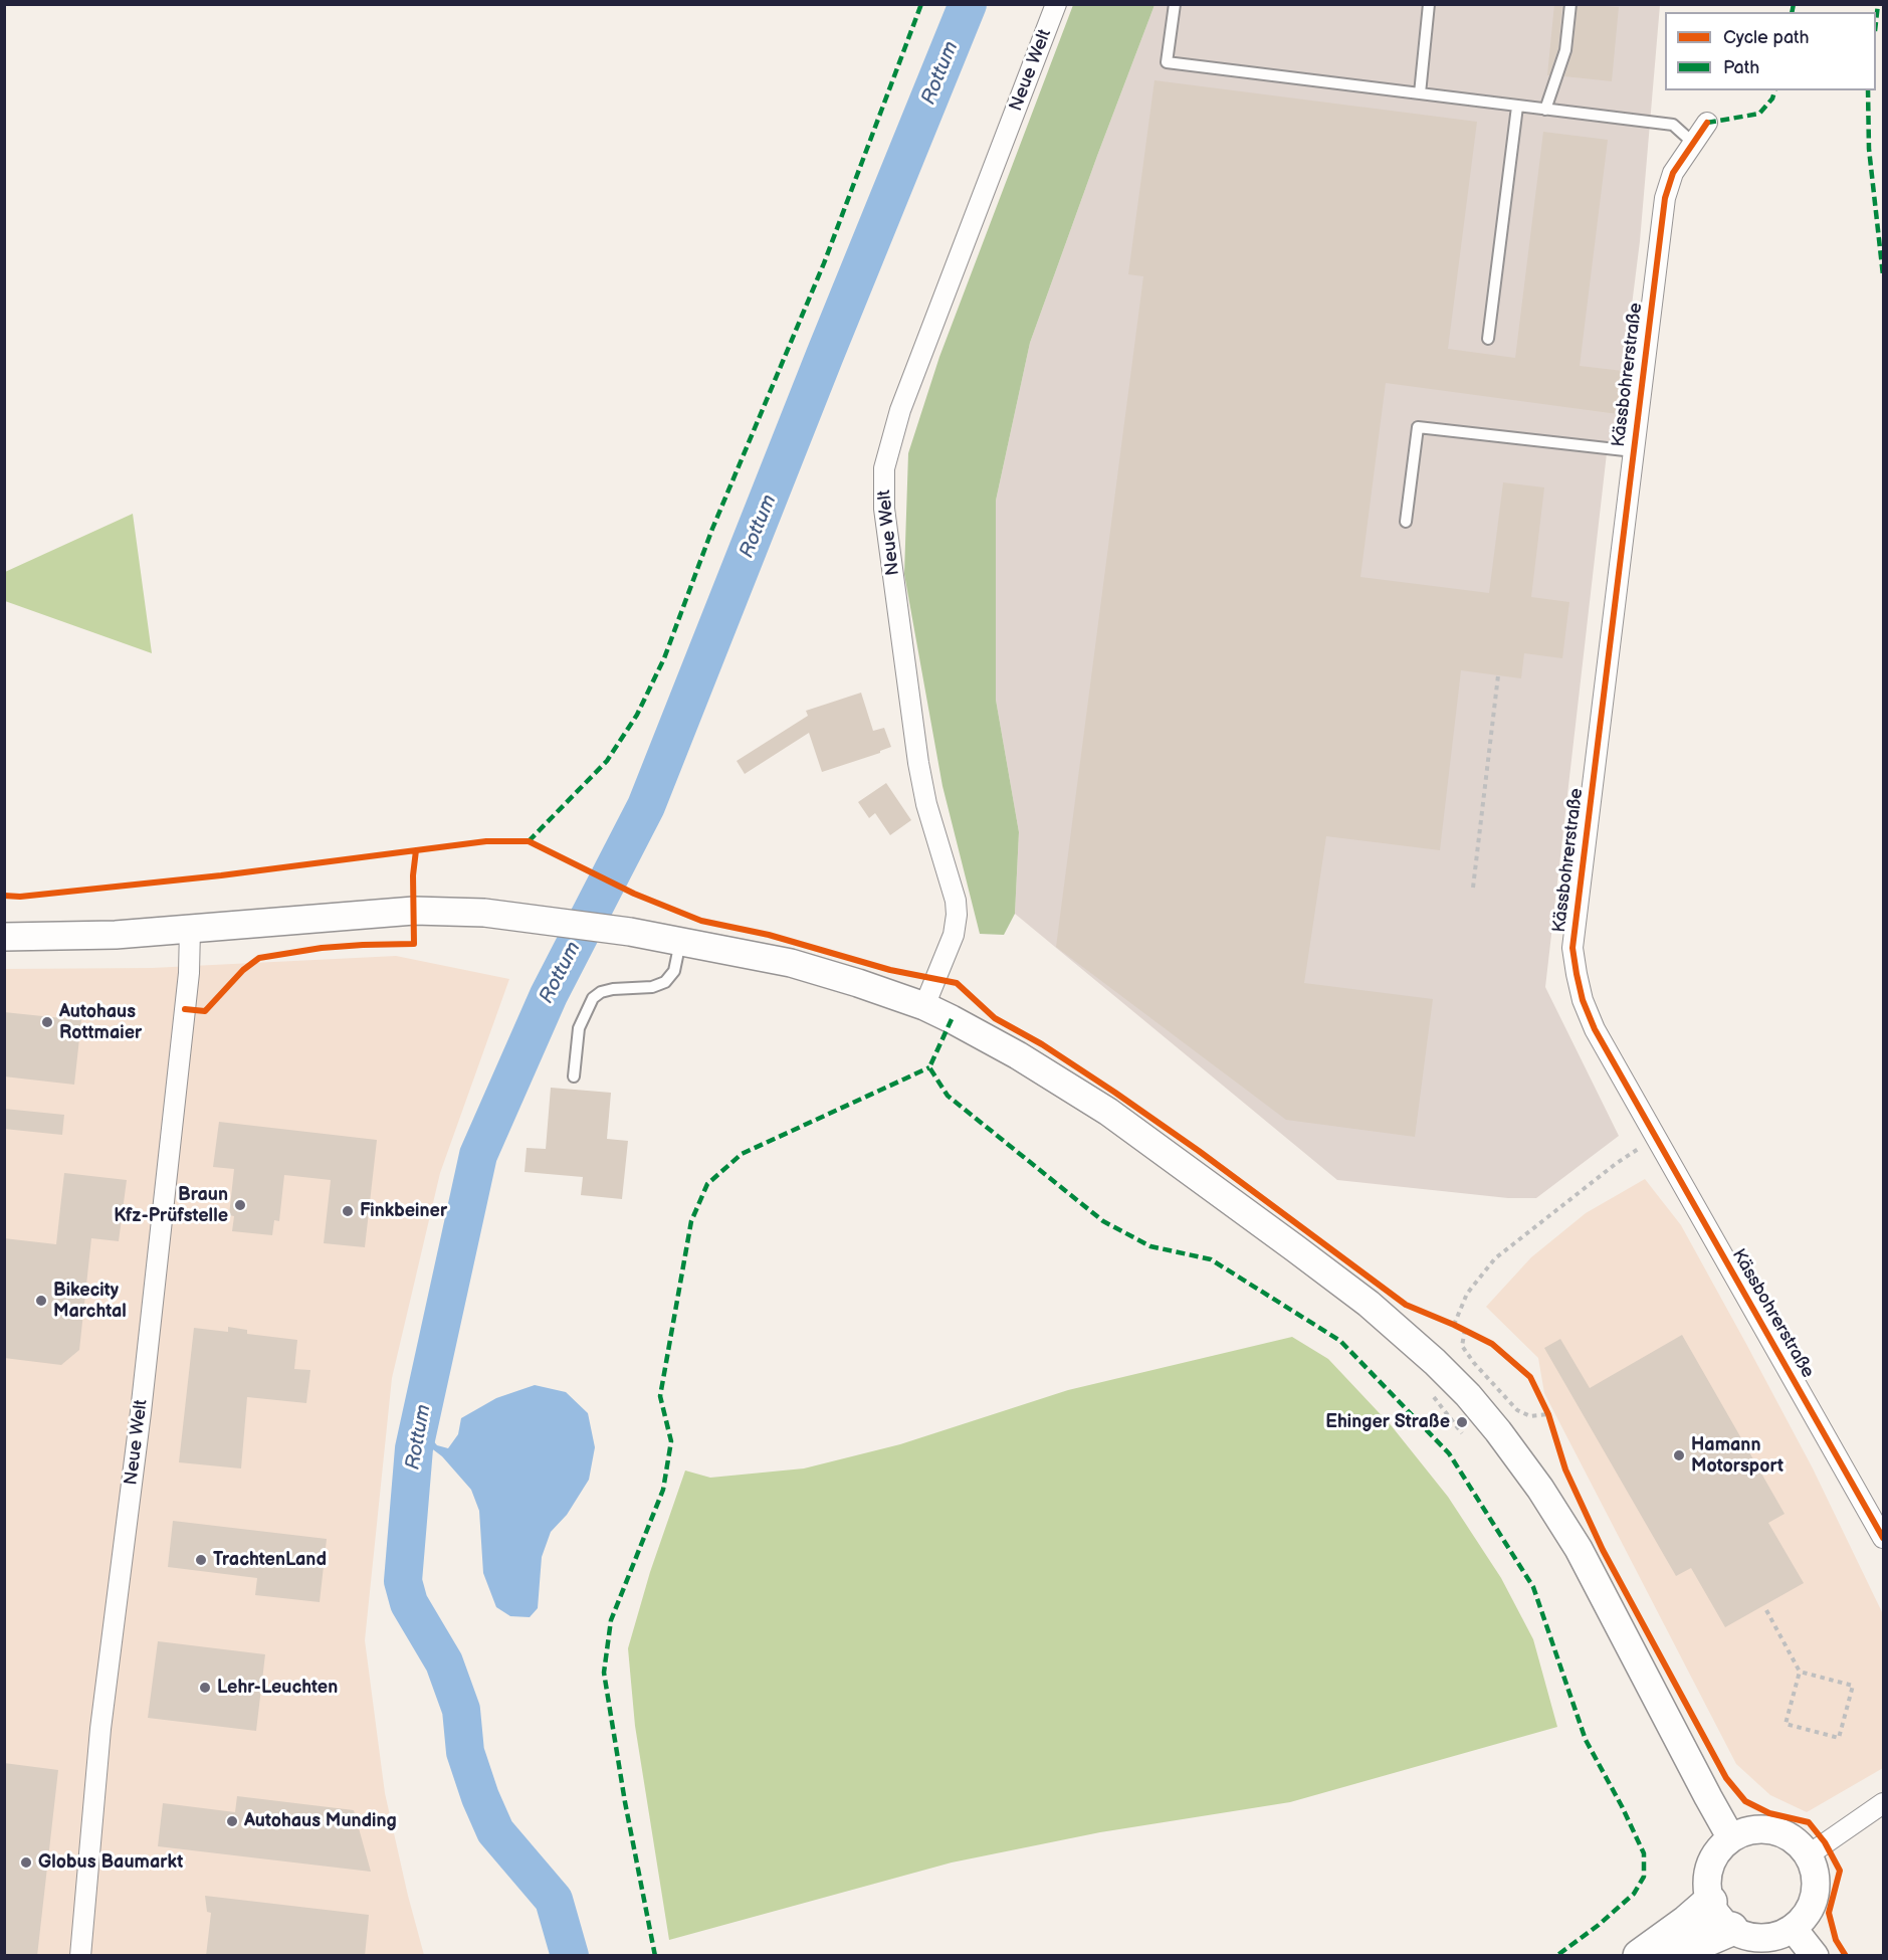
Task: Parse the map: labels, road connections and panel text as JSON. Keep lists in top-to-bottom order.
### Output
{
  "streets": {
    "street": ["Neue Welt", "Kässbohrerstraße"]
  },
  "water": ["Rottum"],
  "places": [
    "Autohaus Rottmaier",
    "Braun Kfz-Prüfstelle",
    "Finkbeiner",
    "Bikecity Marchtal",
    "Ehinger Straße",
    "Hamann Motorsport",
    "TrachtenLand",
    "Lehr-Leuchten",
    "Autohaus Munding",
    "Globus Baumarkt"
  ],
  "legend": ["Cycle path", "Path"]
}
